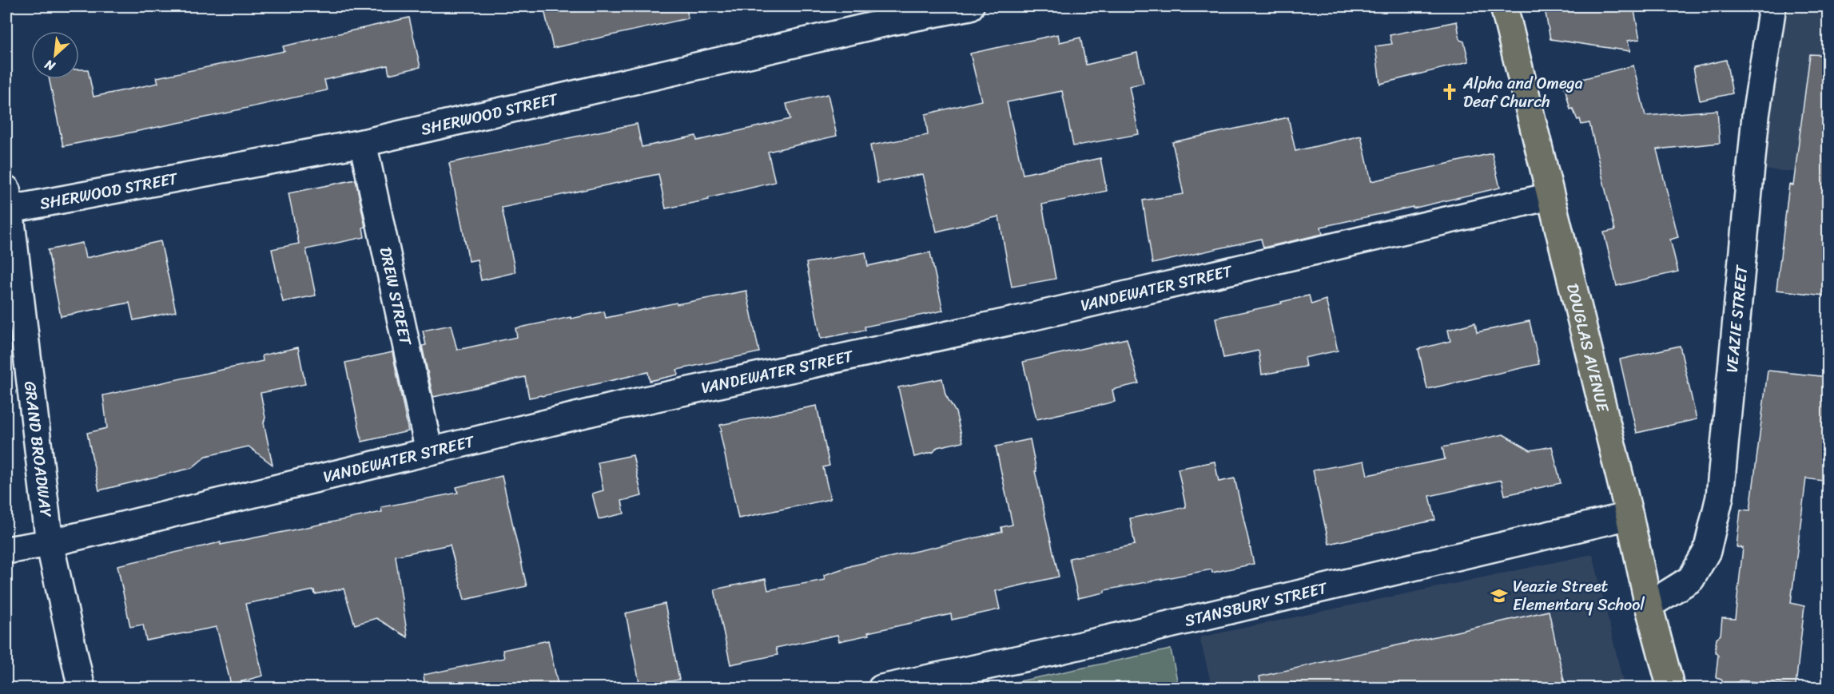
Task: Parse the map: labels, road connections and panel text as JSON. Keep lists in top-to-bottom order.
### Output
{
  "streets": {
    "main road": ["DOUGLAS AVENUE"],
    "street": [
      "SHERWOOD STREET",
      "VANDEWATER STREET",
      "DREW STREET",
      "VEAZIE STREET",
      "GRAND BROADWAY",
      "STANSBURY STREET"
    ]
  },
  "crossings": [
    ["SHERWOOD STREET", "DREW STREET"],
    ["SHERWOOD STREET", "GRAND BROADWAY"],
    ["VANDEWATER STREET", "DREW STREET"],
    ["VANDEWATER STREET", "DOUGLAS AVENUE"],
    ["VANDEWATER STREET", "GRAND BROADWAY"],
    ["VEAZIE STREET", "DOUGLAS AVENUE"],
    ["DOUGLAS AVENUE", "STANSBURY STREET"]
  ],
  "places": {
    "church": ["Alpha and Omega Deaf Church"],
    "school or university": ["Veazie Street Elementary School"]
  },
  "north": "bottom left"
}
